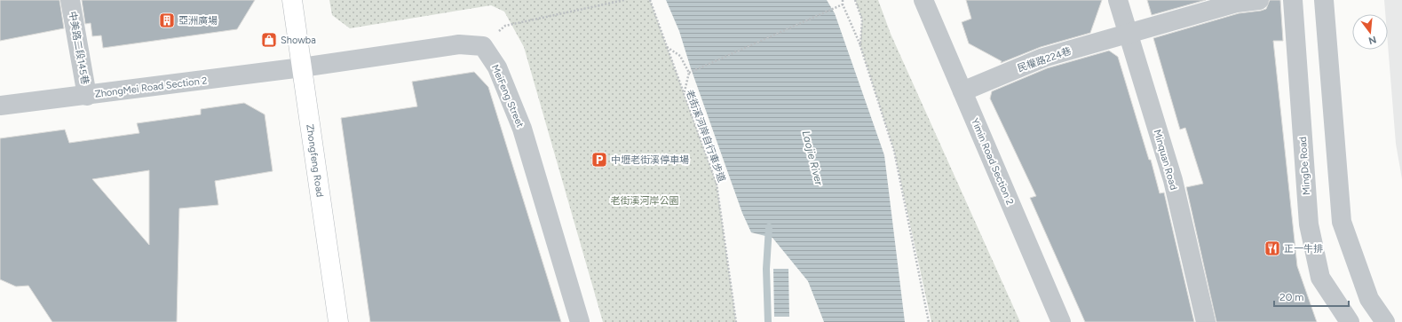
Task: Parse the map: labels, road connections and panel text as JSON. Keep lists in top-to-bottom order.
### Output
{
  "streets": {
    "main road": ["Zhongfeng Road"],
    "street": [
      "中美路二段145巷",
      "民權路224巷",
      "ZhongMei Road Section 2",
      "MeiFeng Street",
      "Minquan Road",
      "Yimin Road Section 2",
      "MingDe Road"
    ],
    "path": ["老街溪河岸自行車步道"]
  },
  "crossings": [
    ["中美路二段145巷", "ZhongMei Road Section 2"],
    ["民權路224巷", "Minquan Road"],
    ["民權路224巷", "Yimin Road Section 2"],
    ["ZhongMei Road Section 2", "Zhongfeng Road"]
  ],
  "water": ["Laojie River"],
  "parks": ["老街溪河岸公園"],
  "places": {
    "building": ["亞洲廣場"],
    "shop": ["Showba"],
    "parking": ["中壢老街溪停車場"],
    "restaurant": ["正一牛排"]
  },
  "scale_bar": "20 m",
  "north": "bottom"
}
